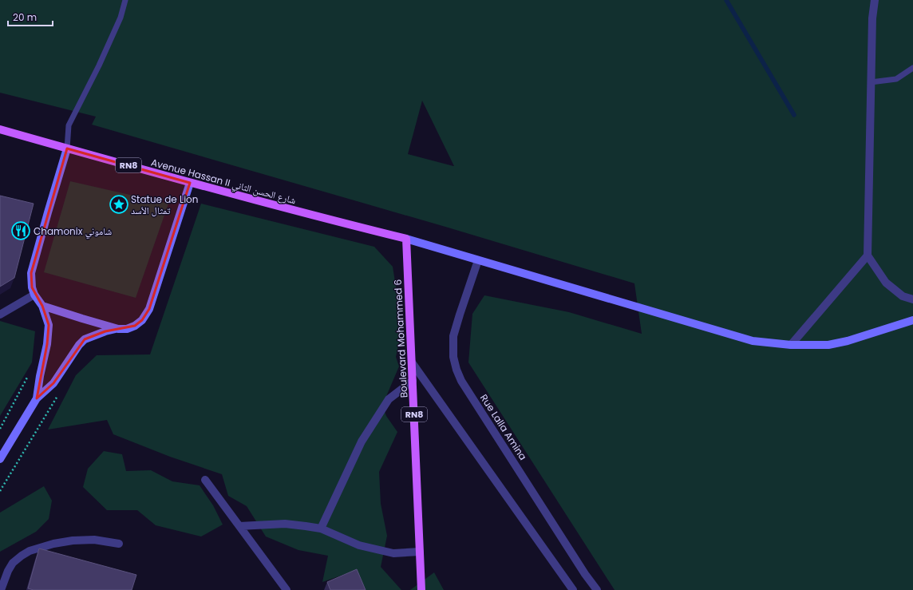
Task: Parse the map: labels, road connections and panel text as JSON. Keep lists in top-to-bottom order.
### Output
{
  "streets": {
    "main road": ["RN8", "Avenue Hassan II شارع الحسن الثاني", "Boulevard Mohammed 6"],
    "street": ["Rue Lalla Amina"]
  },
  "crossings": [
    ["Avenue Hassan II شارع الحسن الثاني", "Boulevard Mohammed 6"]
  ],
  "places": {
    "place": ["Statue de Lion تمثال الأسد"],
    "restaurant": ["Chamonix شاموني"]
  },
  "scale_bar": "20 m"
}
